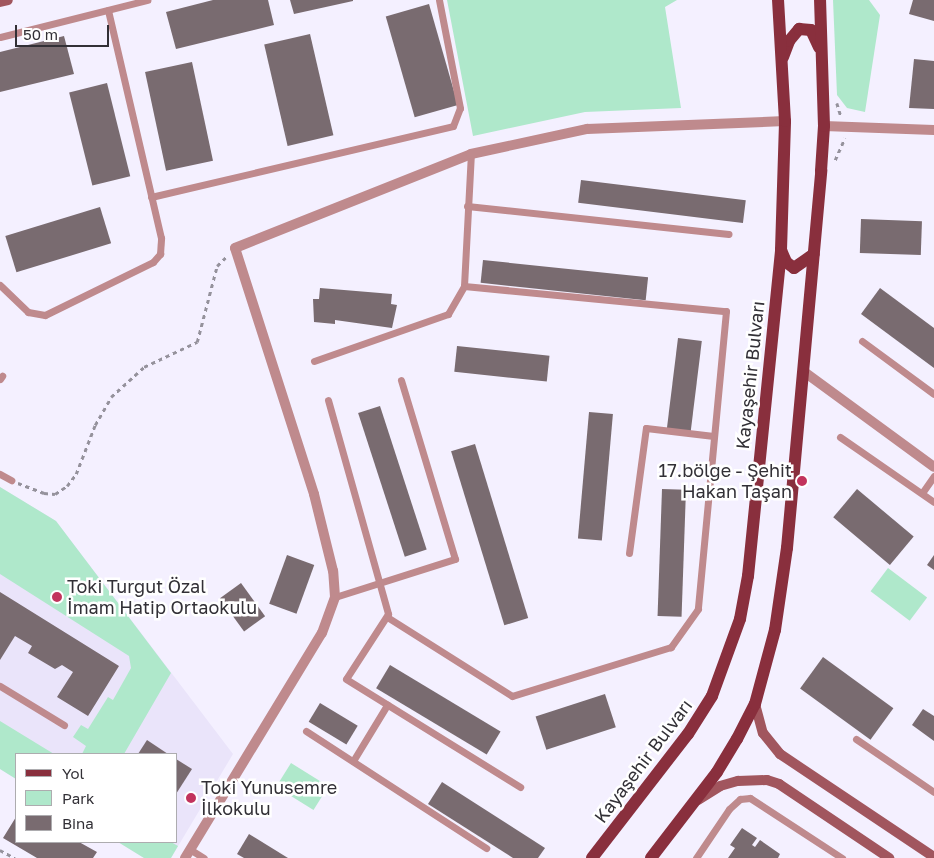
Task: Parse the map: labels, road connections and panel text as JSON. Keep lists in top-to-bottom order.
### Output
{
  "streets": {
    "main road": ["Kayaşehir Bulvarı"]
  },
  "places": ["17.bölge - Şehit Hakan Taşan", "Toki Turgut Özal İmam Hatip Ortaokulu", "Toki Yunusemre İlkokulu"],
  "legend": ["Yol", "Park", "Bina"],
  "scale_bar": "50 m"
}
